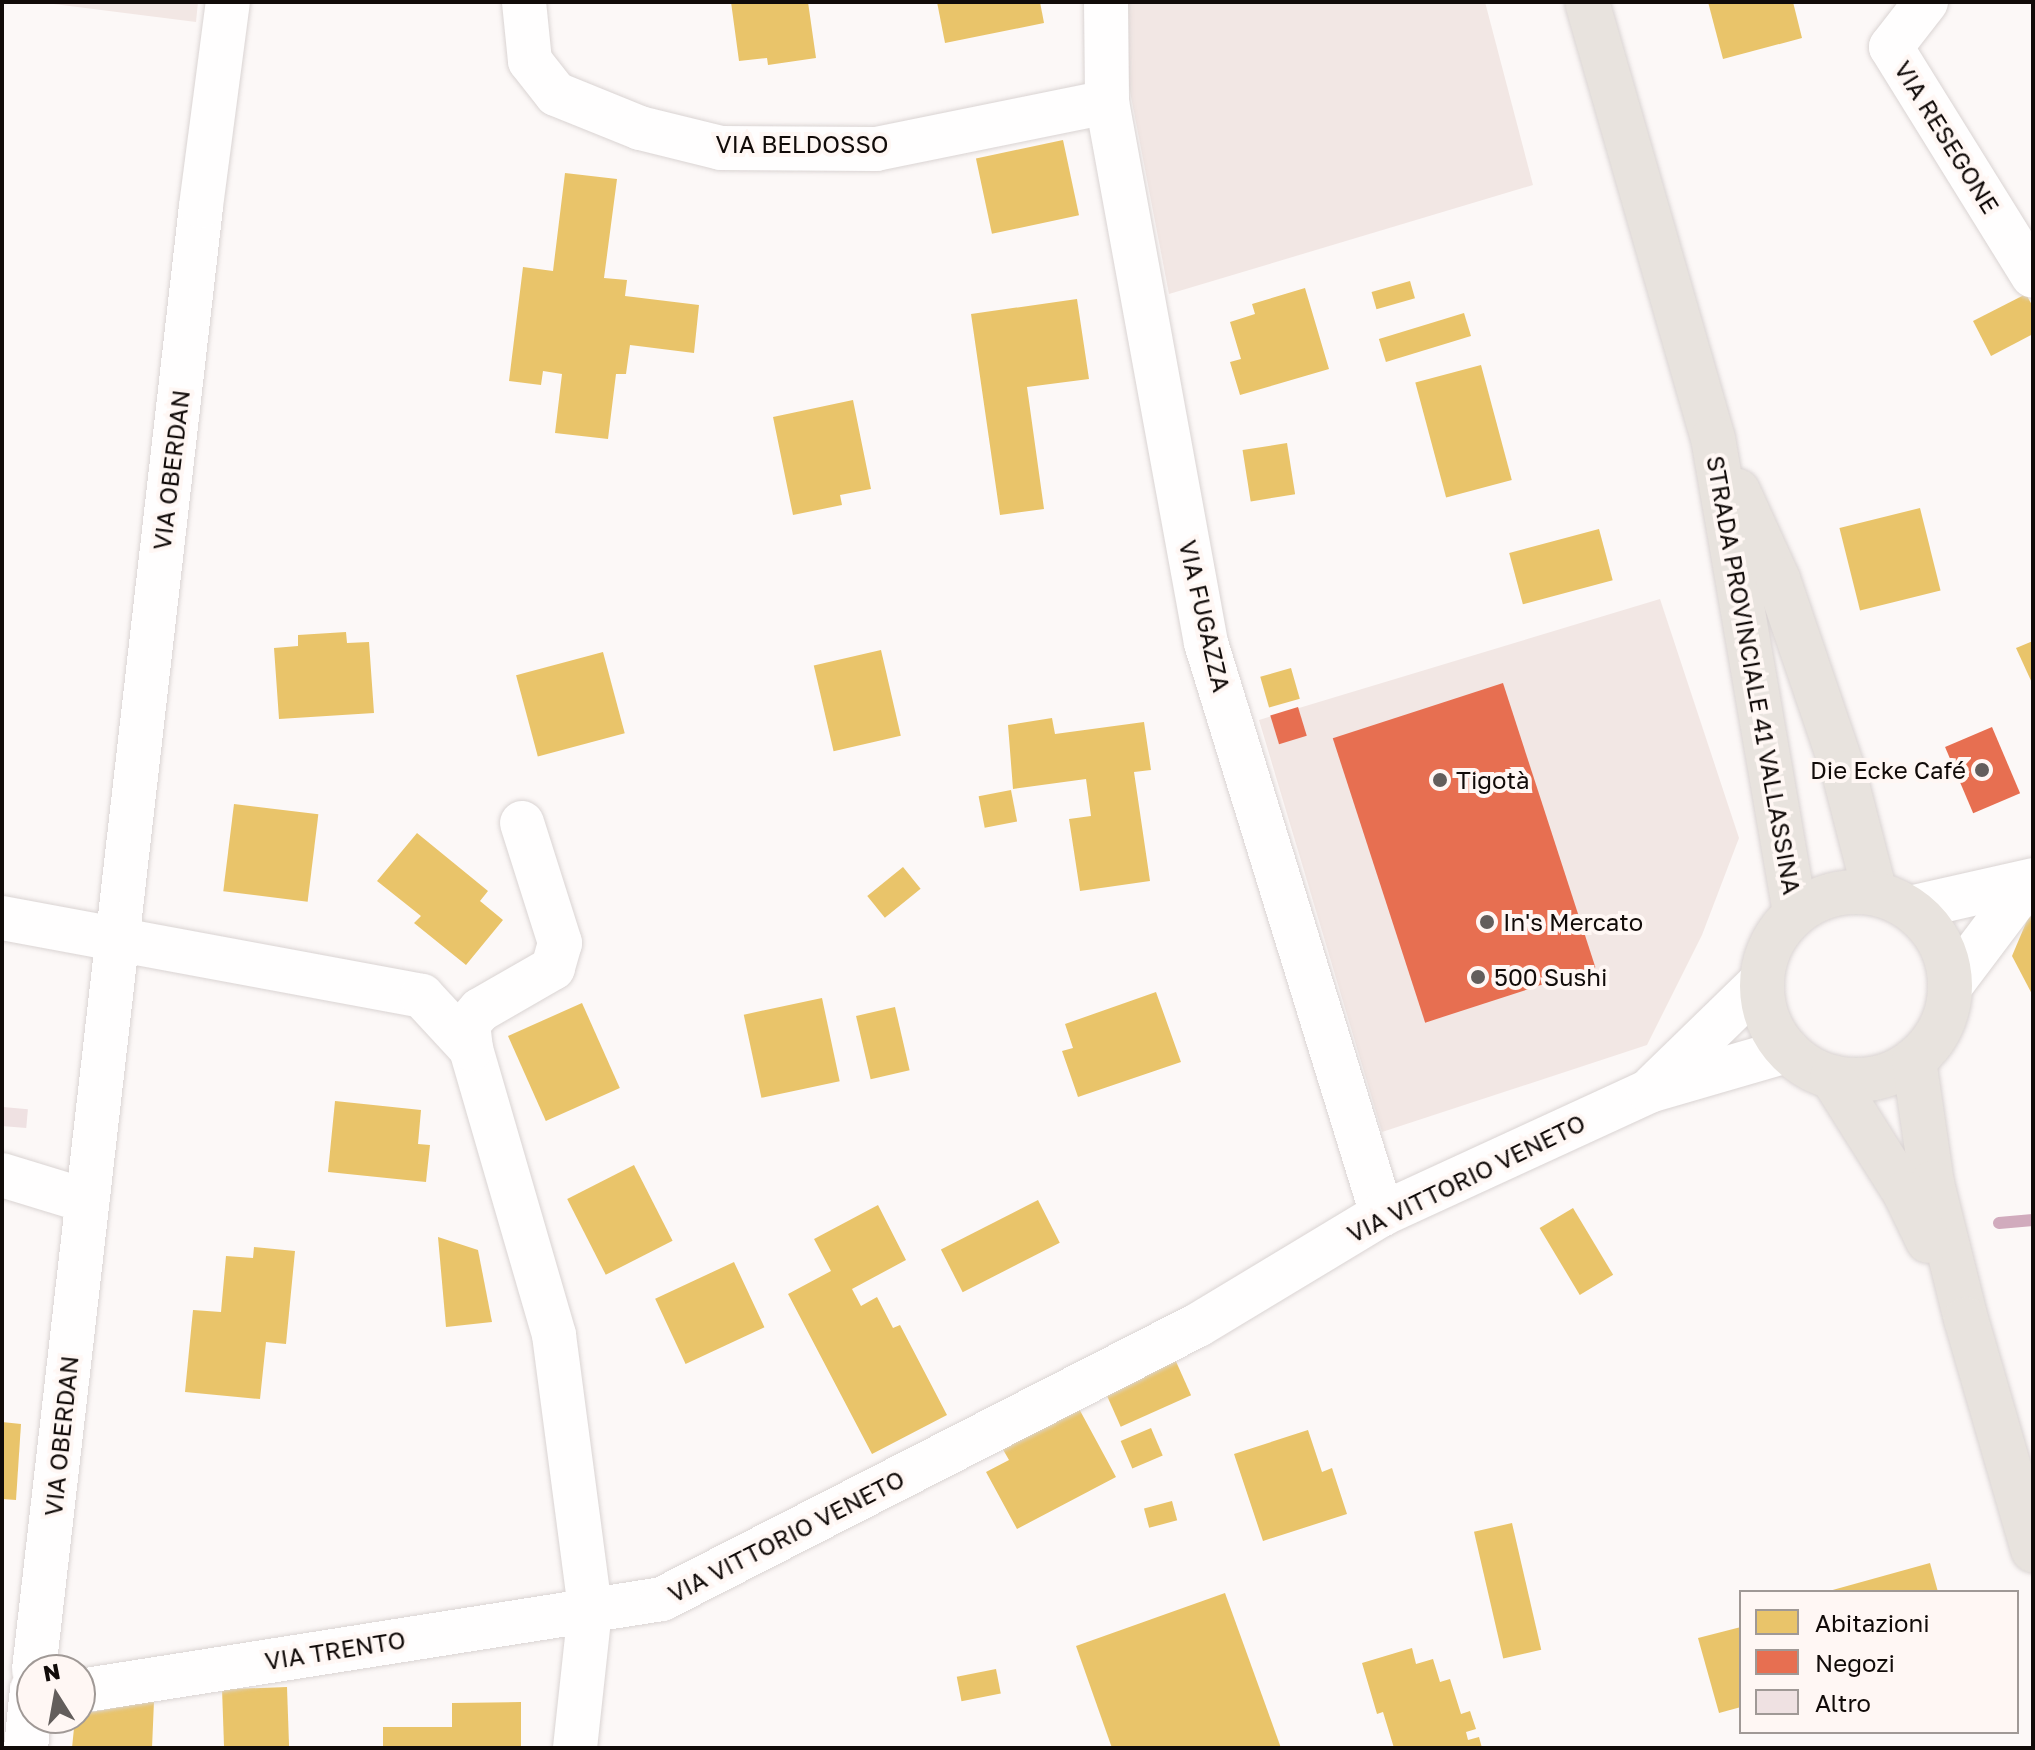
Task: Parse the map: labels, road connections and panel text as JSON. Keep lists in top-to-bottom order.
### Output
{
  "streets": {
    "main road": ["STRADA PROVINCIALE 41 VALLASSINA"],
    "street": [
      "VIA RESEGONE",
      "VIA BELDOSSO",
      "VIA OBERDAN",
      "VIA FUGAZZA",
      "VIA VITTORIO VENETO",
      "VIA TRENTO"
    ]
  },
  "crossings": [
    ["VIA BELDOSSO", "VIA FUGAZZA"],
    ["VIA FUGAZZA", "VIA VITTORIO VENETO"],
    ["STRADA PROVINCIALE 41 VALLASSINA", "VIA VITTORIO VENETO"],
    ["VIA VITTORIO VENETO", "VIA TRENTO"]
  ],
  "places": [
    "Die Ecke Café",
    "Tigotà",
    "In's Mercato",
    "500 Sushi"
  ],
  "legend": ["Abitazioni", "Negozi", "Altro"],
  "north": "top"
}
